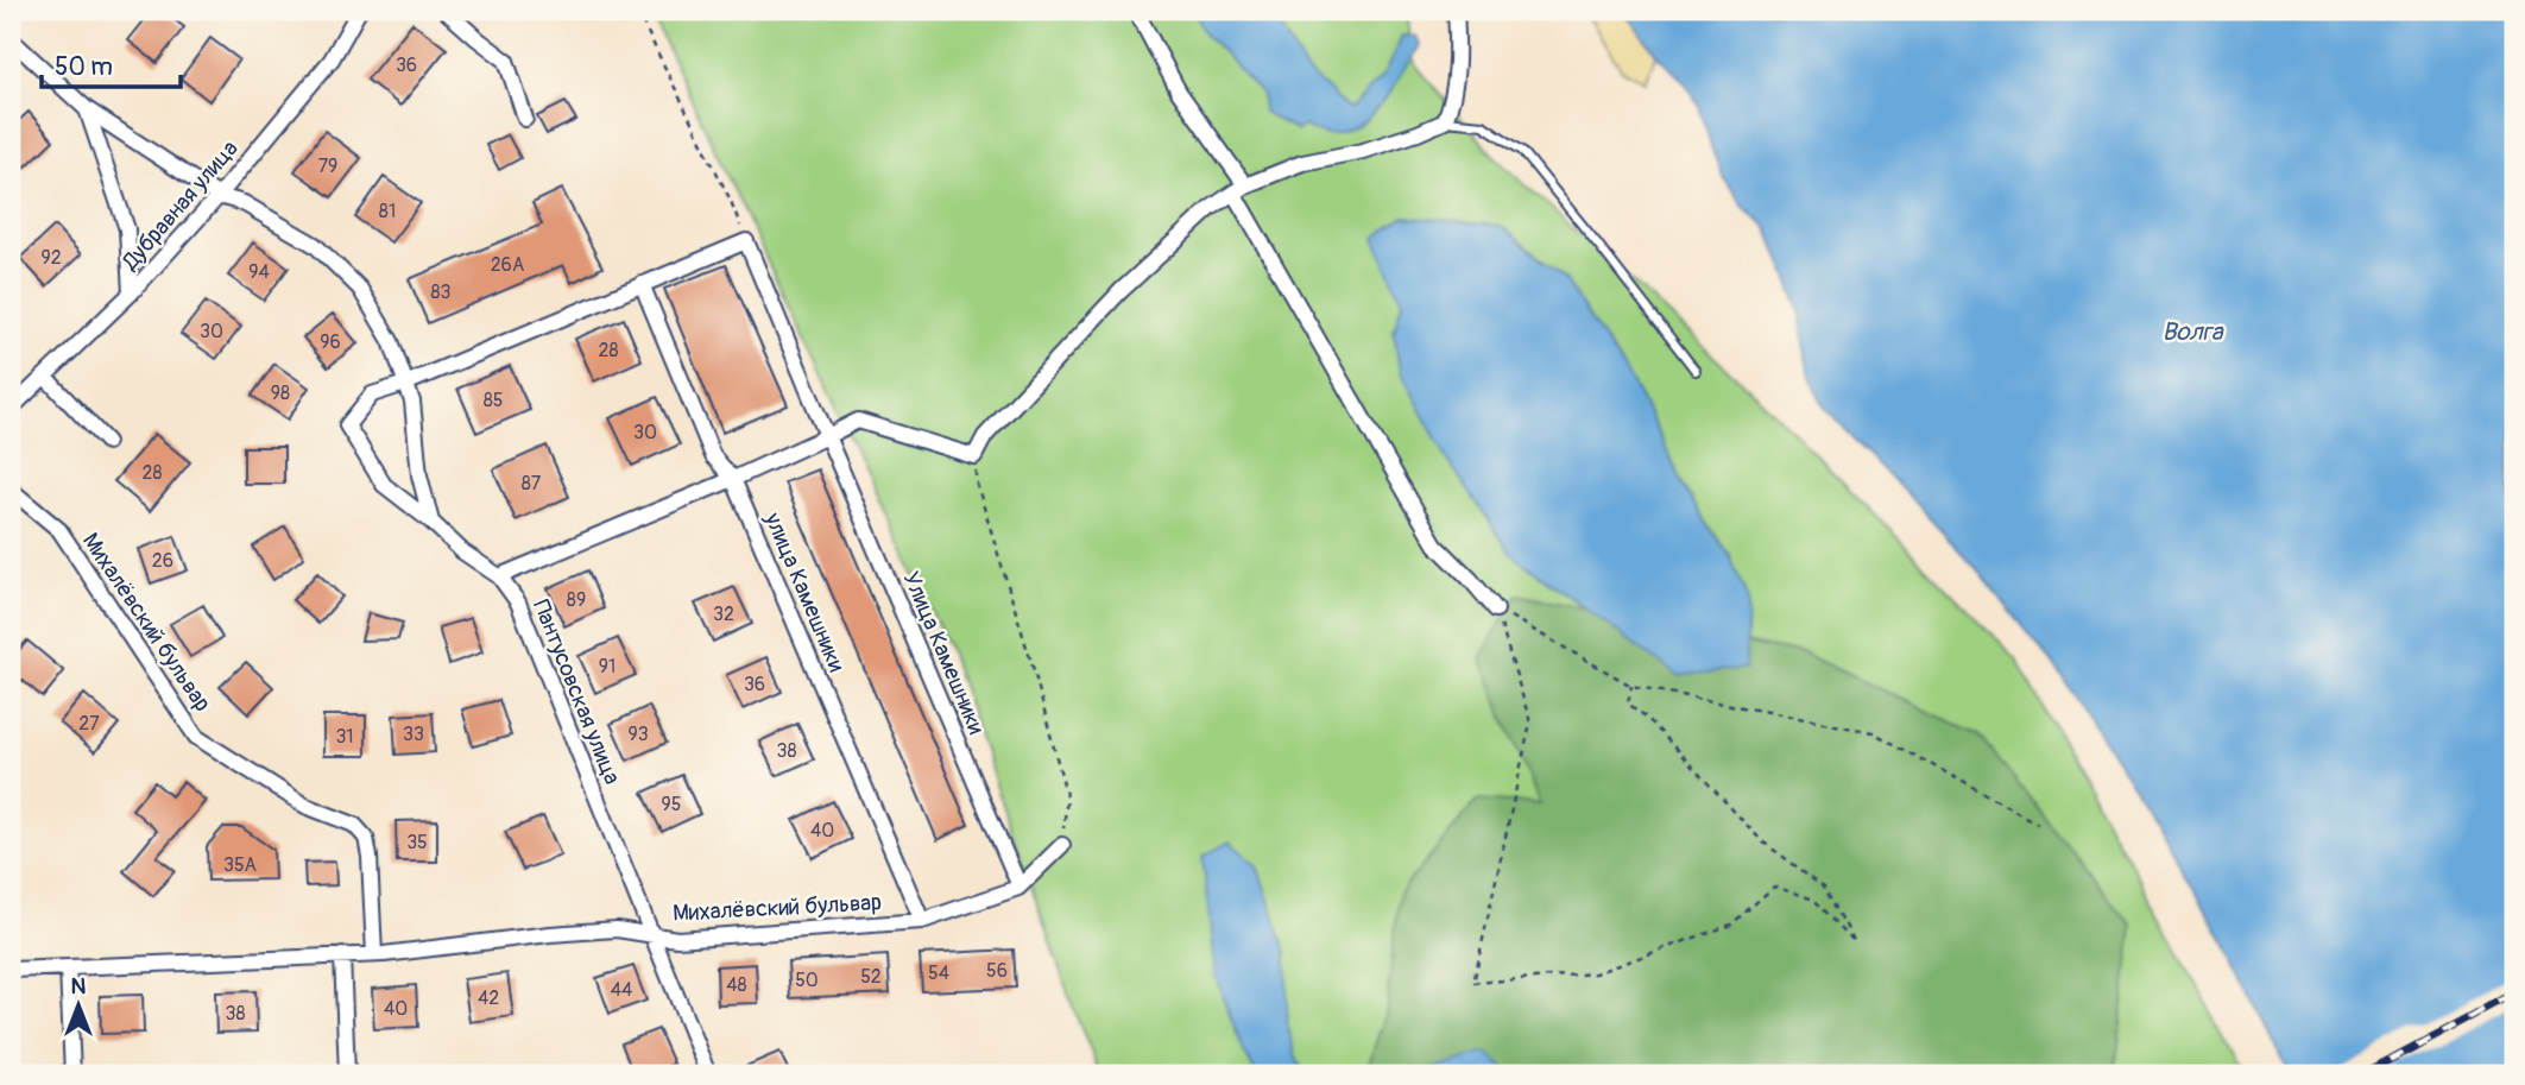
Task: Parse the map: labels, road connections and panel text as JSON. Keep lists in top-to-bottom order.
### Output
{
  "streets": {
    "street": [
      "Дубравная улица",
      "улица Камешники",
      "Михалёвский бульвар",
      "Улица Камешники",
      "Пантусовская улица"
    ]
  },
  "crossings": [
    ["улица Камешники", "Михалёвский бульвар"],
    ["Михалёвский бульвар", "Улица Камешники"],
    ["Михалёвский бульвар", "Пантусовская улица"]
  ],
  "water": ["Волга"],
  "house_numbers": [
    "36",
    "79",
    "81",
    "92",
    "26А",
    "94",
    "83",
    "30",
    "96",
    "28",
    "98",
    "85",
    "30",
    "28",
    "87",
    "26",
    "89",
    "32",
    "91",
    "36",
    "27",
    "33",
    "93",
    "31",
    "38",
    "95",
    "40",
    "35",
    "35А",
    "56",
    "54",
    "52",
    "50",
    "48",
    "44",
    "42",
    "40",
    "38"
  ],
  "scale_bar": "50 m",
  "north": "top"
}
